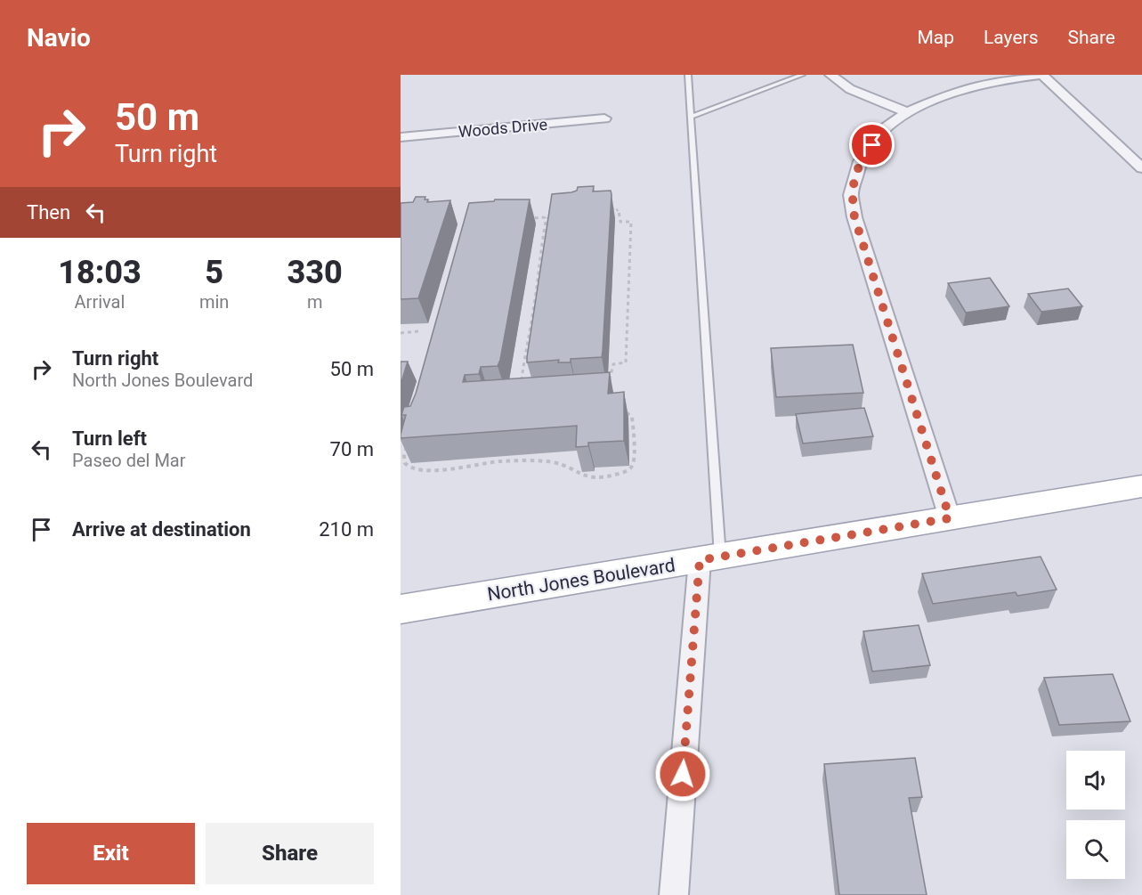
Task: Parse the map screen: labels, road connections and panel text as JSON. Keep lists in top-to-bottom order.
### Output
{
  "streets": {
    "main road": ["North Jones Boulevard"],
    "street": ["Woods Drive"]
  },
  "page": {
    "header": "Navio",
    "nav": ["Map", "Layers", "Share"],
    "turn": ["50 m", "Turn right"],
    "then": "Then",
    "eta": [
      "18:03",
      "Arrival",
      "5",
      "min",
      "330",
      "m"
    ],
    "list": [
      {
        "name": "Turn right",
        "note": "North Jones Boulevard",
        "value": "50 m"
      },
      {
        "name": "Turn left",
        "note": "Paseo del Mar",
        "value": "70 m"
      },
      {
        "name": "Arrive at destination",
        "value": "210 m"
      }
    ],
    "buttons": ["Exit", "Share"]
  }
}
